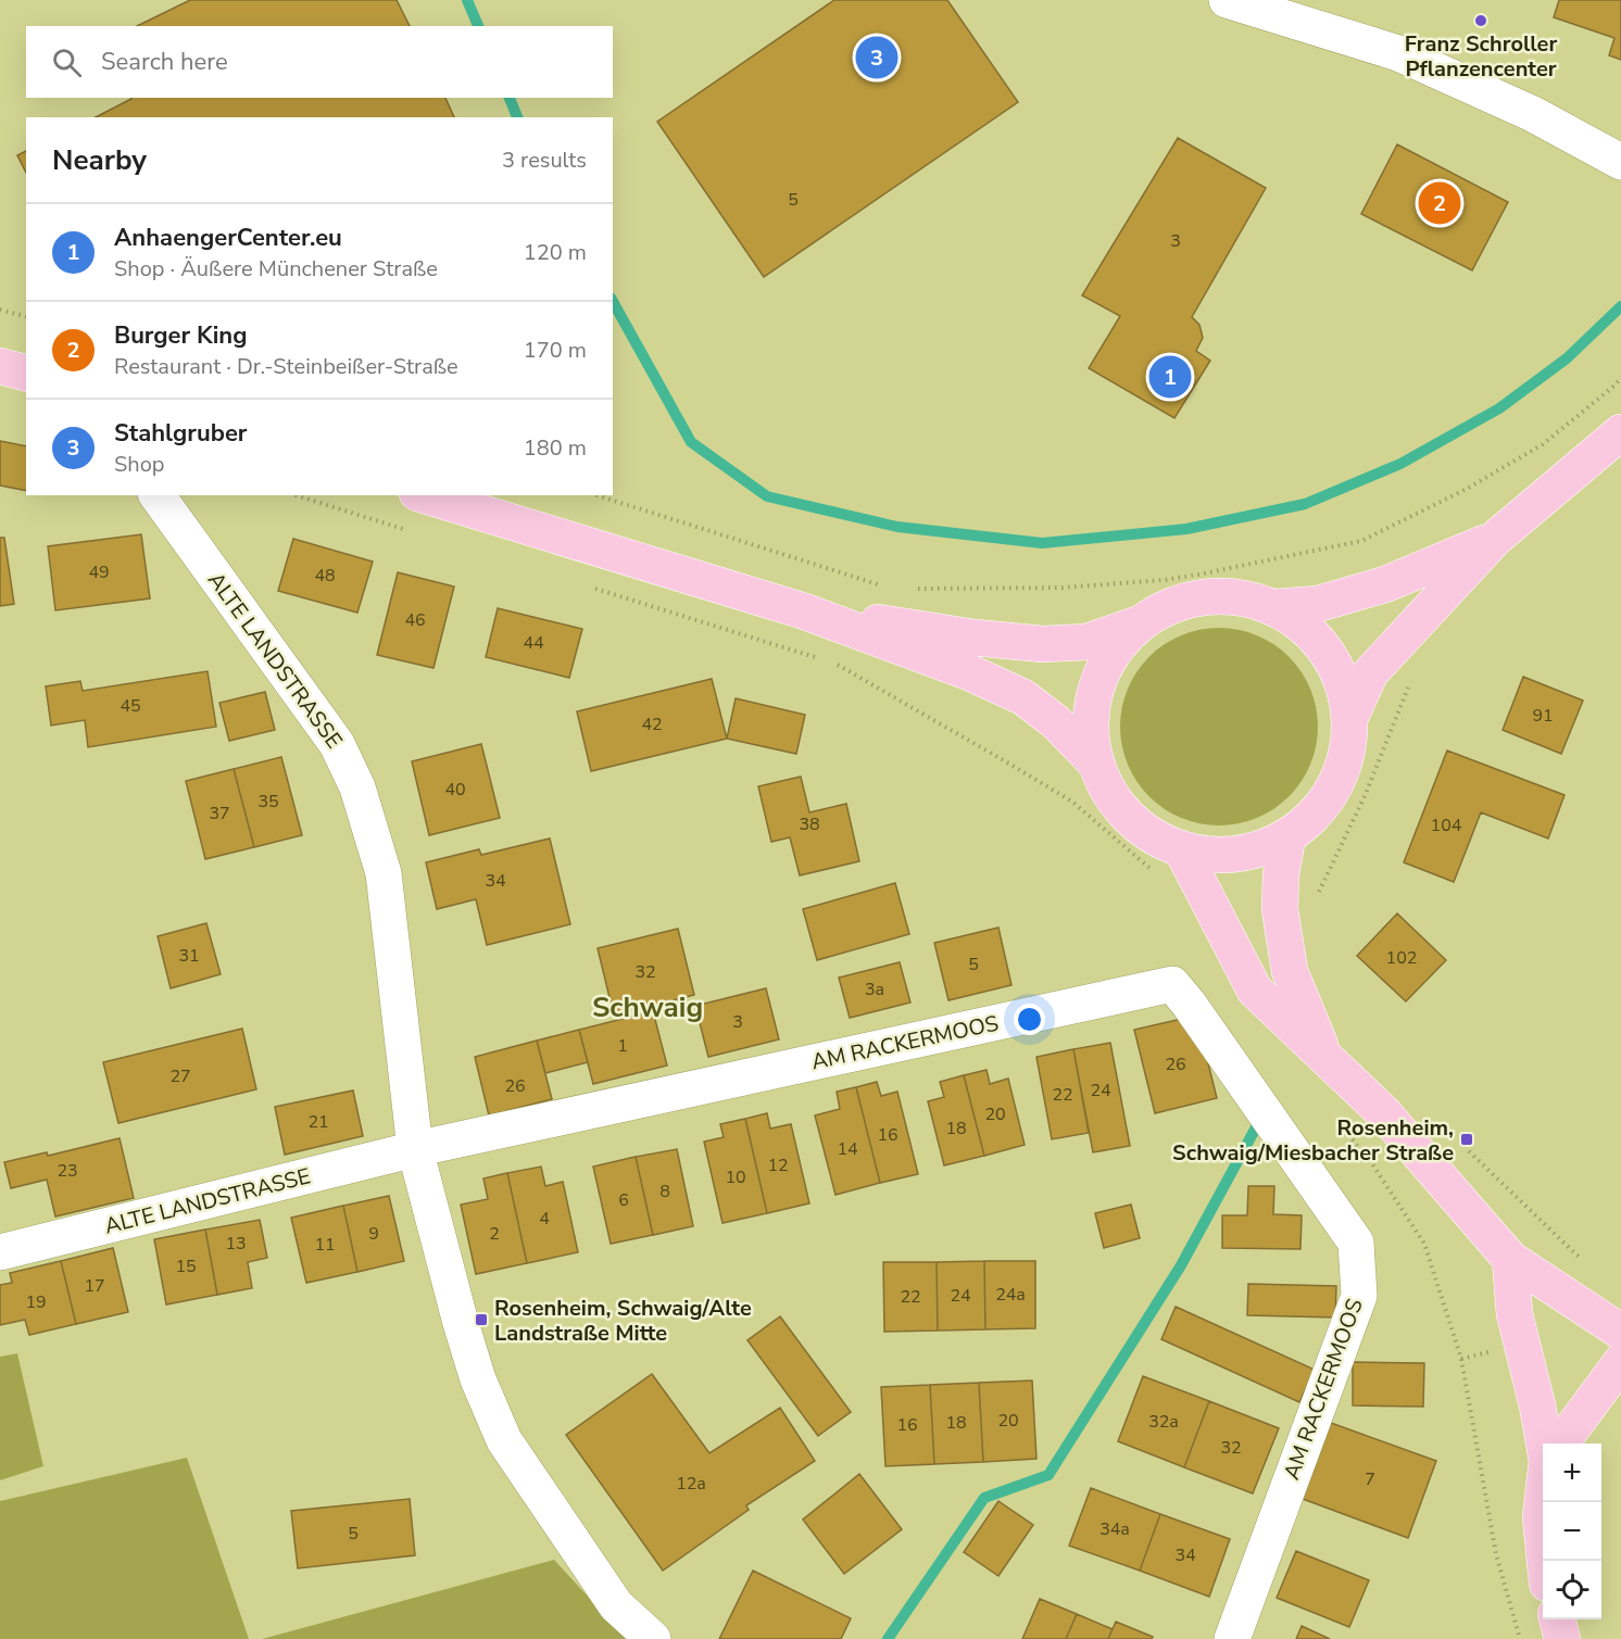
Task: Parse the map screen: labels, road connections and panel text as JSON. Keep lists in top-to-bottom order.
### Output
{
  "streets": {
    "street": ["ALTE LANDSTRASSE", "AM RACKERMOOS"]
  },
  "crossings": [
    ["ALTE LANDSTRASSE", "AM RACKERMOOS"]
  ],
  "districts": ["Schwaig"],
  "places": {
    "other": ["Franz Schroller Pflanzencenter"],
    "transit": ["Rosenheim, Schwaig/Miesbacher Straße", "Rosenheim, Schwaig/Alte Landstraße Mitte"]
  },
  "house_numbers": [
    "5",
    "3",
    "49",
    "48",
    "46",
    "44",
    "45",
    "91",
    "42",
    "40",
    "35",
    "37",
    "38",
    "104",
    "34",
    "31",
    "102",
    "5",
    "32",
    "3a",
    "3",
    "1",
    "26",
    "27",
    "26",
    "24",
    "22",
    "20",
    "21",
    "18",
    "16",
    "14",
    "12",
    "23",
    "10",
    "8",
    "6",
    "4",
    "9",
    "2",
    "13",
    "11",
    "15",
    "17",
    "24a",
    "24",
    "22",
    "19",
    "20",
    "32a",
    "18",
    "16",
    "32",
    "7",
    "12a",
    "34a",
    "5",
    "34"
  ],
  "page": {
    "search": "Search here",
    "pins": ["3", "2", "1"],
    "heading": ["Nearby", "3 results"],
    "list": [
      {
        "mark": "1",
        "name": "AnhaengerCenter.eu",
        "note": "Shop · Äußere Münchener Straße",
        "value": "120 m"
      },
      {
        "mark": "2",
        "name": "Burger King",
        "note": "Restaurant · Dr.-Steinbeißer-Straße",
        "value": "170 m"
      },
      {
        "mark": "3",
        "name": "Stahlgruber",
        "note": "Shop",
        "value": "180 m"
      }
    ],
    "map_buttons": ["+", "−"]
  }
}
